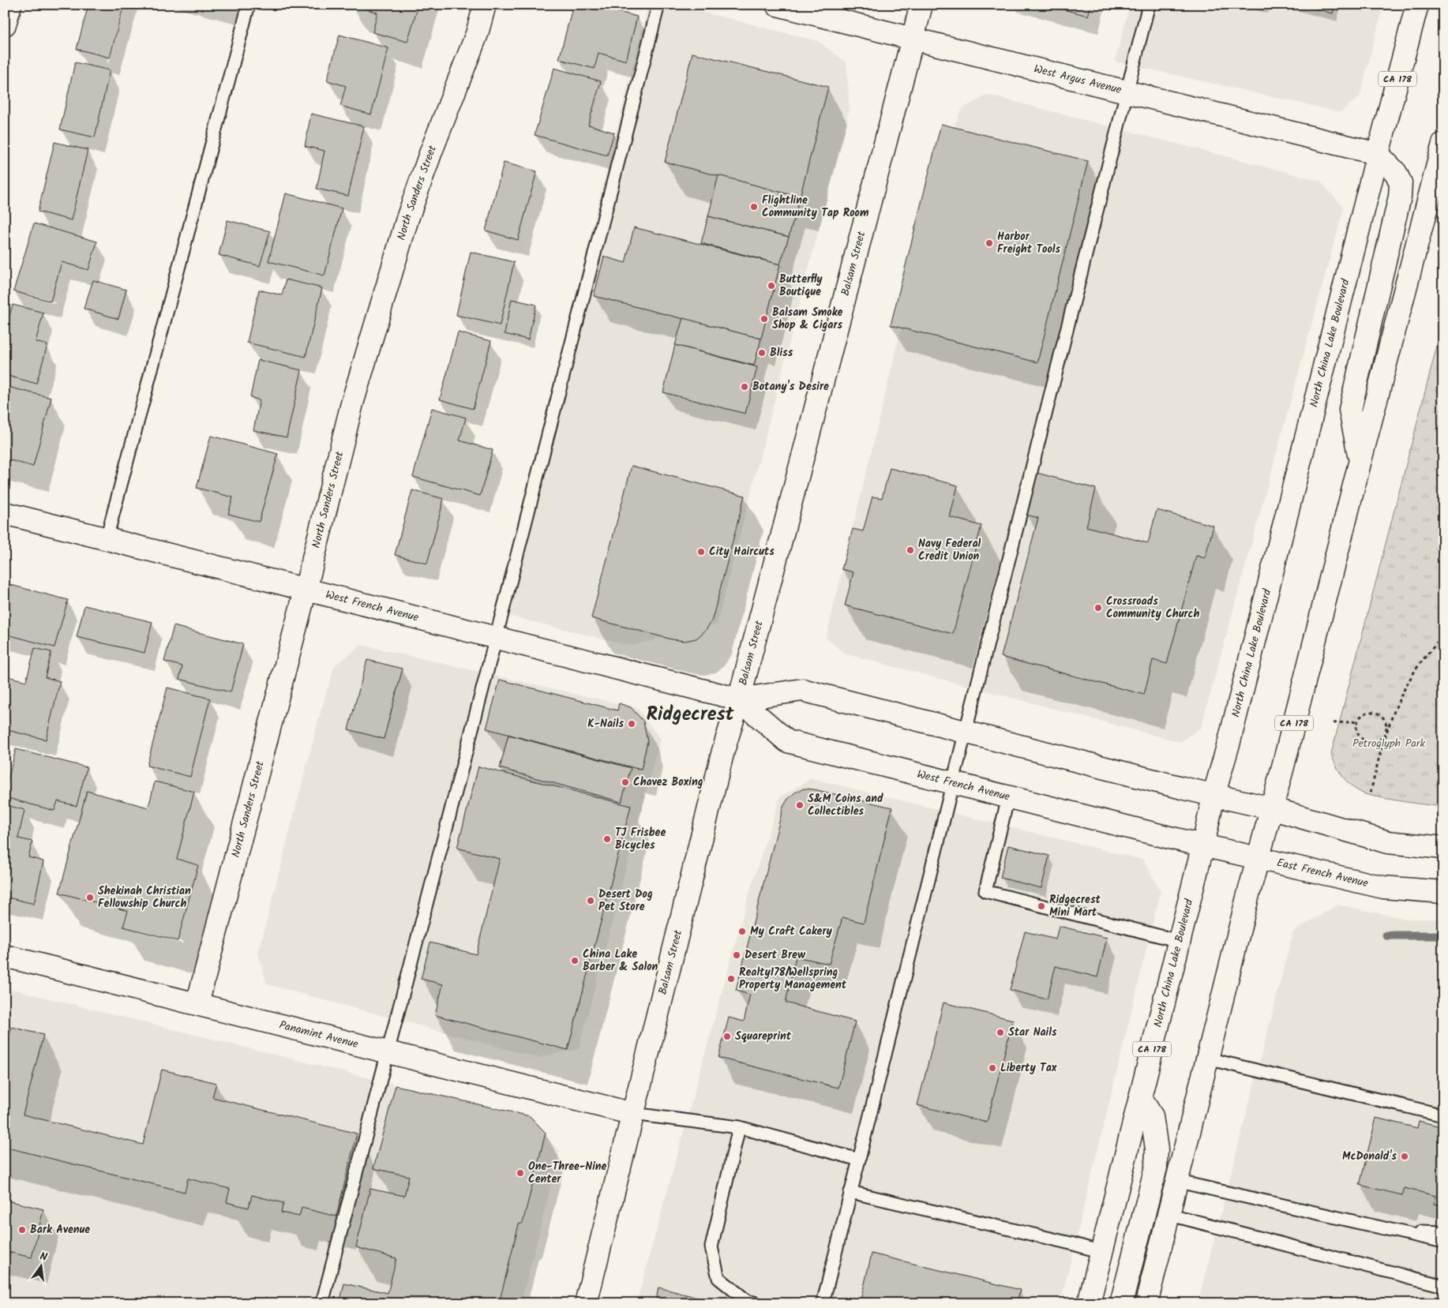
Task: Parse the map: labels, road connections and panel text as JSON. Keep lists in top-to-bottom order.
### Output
{
  "streets": {
    "street": [
      "CA 178",
      "West Argus Avenue",
      "North Sanders Street",
      "Balsam Street",
      "North China Lake Boulevard",
      "West French Avenue",
      "East French Avenue",
      "Panamint Avenue"
    ]
  },
  "crossings": [
    ["CA 178", "East French Avenue"],
    ["West Argus Avenue", "Balsam Street"],
    ["West Argus Avenue", "North China Lake Boulevard"],
    ["North Sanders Street", "West French Avenue"],
    ["North Sanders Street", "Panamint Avenue"],
    ["Balsam Street", "West French Avenue"],
    ["Balsam Street", "Panamint Avenue"],
    ["North China Lake Boulevard", "West French Avenue"],
    ["North China Lake Boulevard", "East French Avenue"],
    ["West French Avenue", "East French Avenue"]
  ],
  "districts": ["Ridgecrest"],
  "parks": ["Petroglyph Park"],
  "places": [
    "Flightline Community Tap Room",
    "Harbor Freight Tools",
    "Butterfly Boutique",
    "Balsam Smoke Shop & Cigars",
    "Bliss",
    "Botany's Desire",
    "Navy Federal Credit Union",
    "City Haircuts",
    "Crossroads Community Church",
    "K-Nails",
    "Chavez Boxing",
    "S&M Coins and Collectibles",
    "TJ Frisbee Bicycles",
    "Shekinah Christian Fellowship Church",
    "Desert Dog Pet Store",
    "Ridgecrest Mini Mart",
    "My Craft Cakery",
    "Desert Brew",
    "China Lake Barber & Salon",
    "Realty178/Wellspring Property Management",
    "Star Nails",
    "Squareprint",
    "Liberty Tax",
    "McDonald's",
    "One-Three-Nine Center",
    "Bark Avenue"
  ],
  "north": "top"
}
